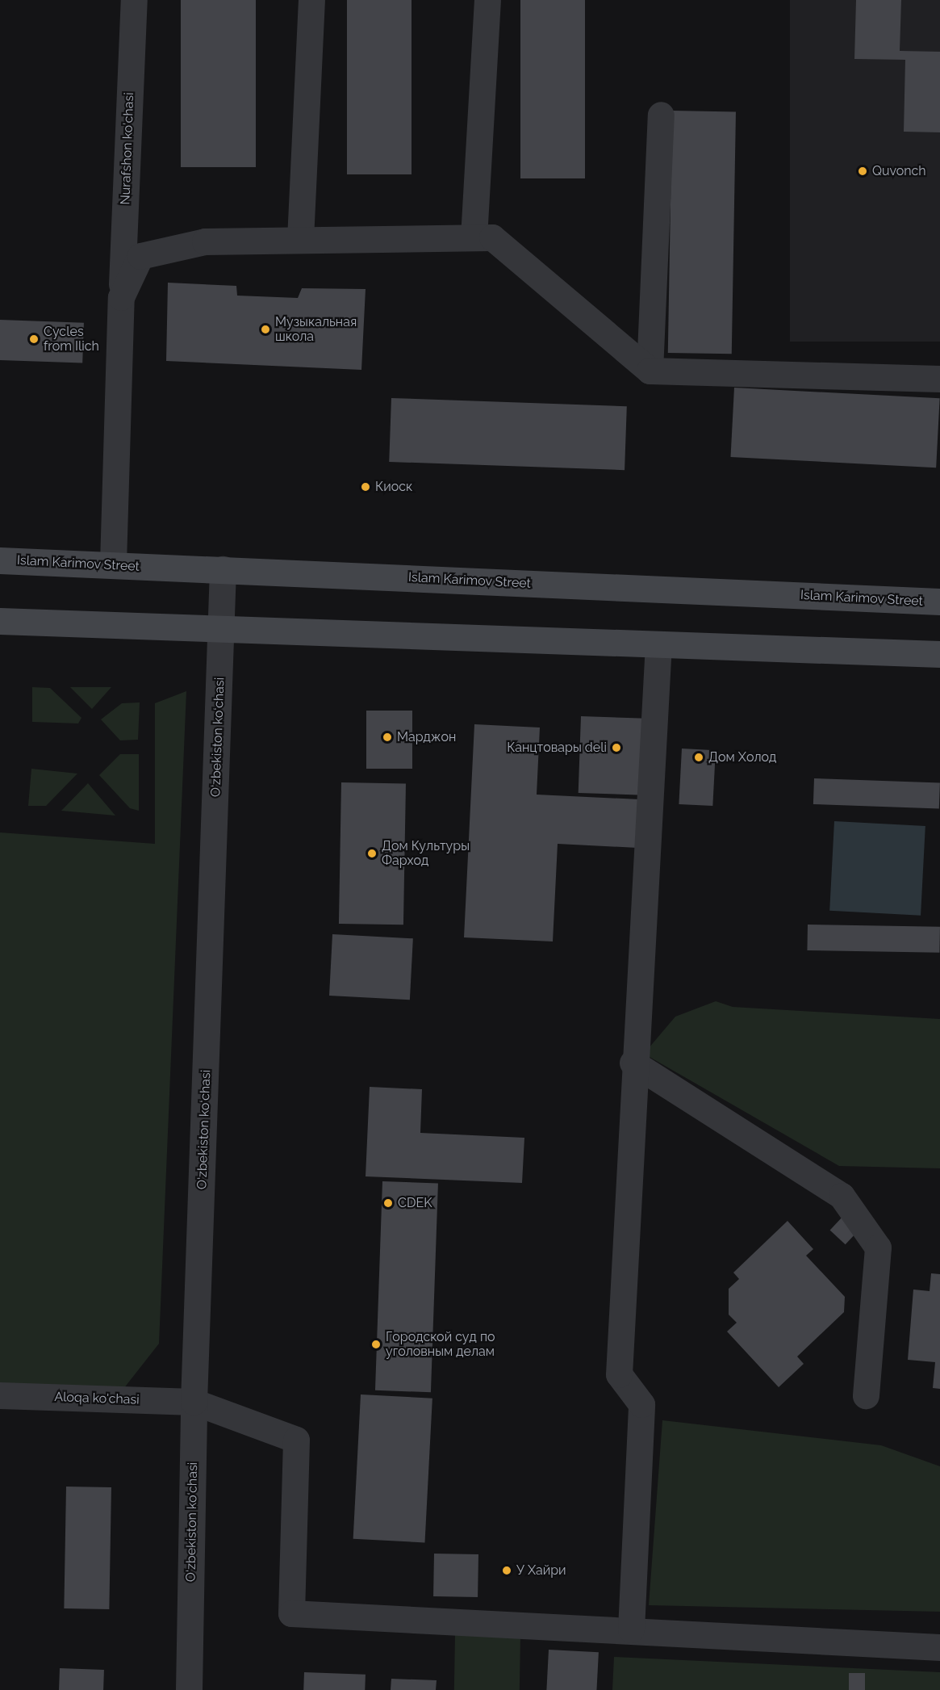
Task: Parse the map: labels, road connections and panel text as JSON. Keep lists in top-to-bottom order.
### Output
{
  "streets": {
    "main road": ["Islam Karimov Street"],
    "street": ["Nurafshon ko'chasi", "O‘zbekiston ko‘chasi", "Aloqa ko'chasi"]
  },
  "crossings": [
    ["Nurafshon ko'chasi", "Islam Karimov Street"],
    ["Islam Karimov Street", "O‘zbekiston ko‘chasi"],
    ["O‘zbekiston ko‘chasi", "Aloqa ko'chasi"]
  ],
  "places": [
    "Quvonch",
    "Музыкальная школа",
    "Cycles from Ilich",
    "Киоск",
    "Марджон",
    "Канцтовары deli",
    "Дом Холод",
    "Дом Культуры Фарход",
    "CDEK",
    "Городской суд по уголовным делам",
    "У Хайри"
  ]
}
